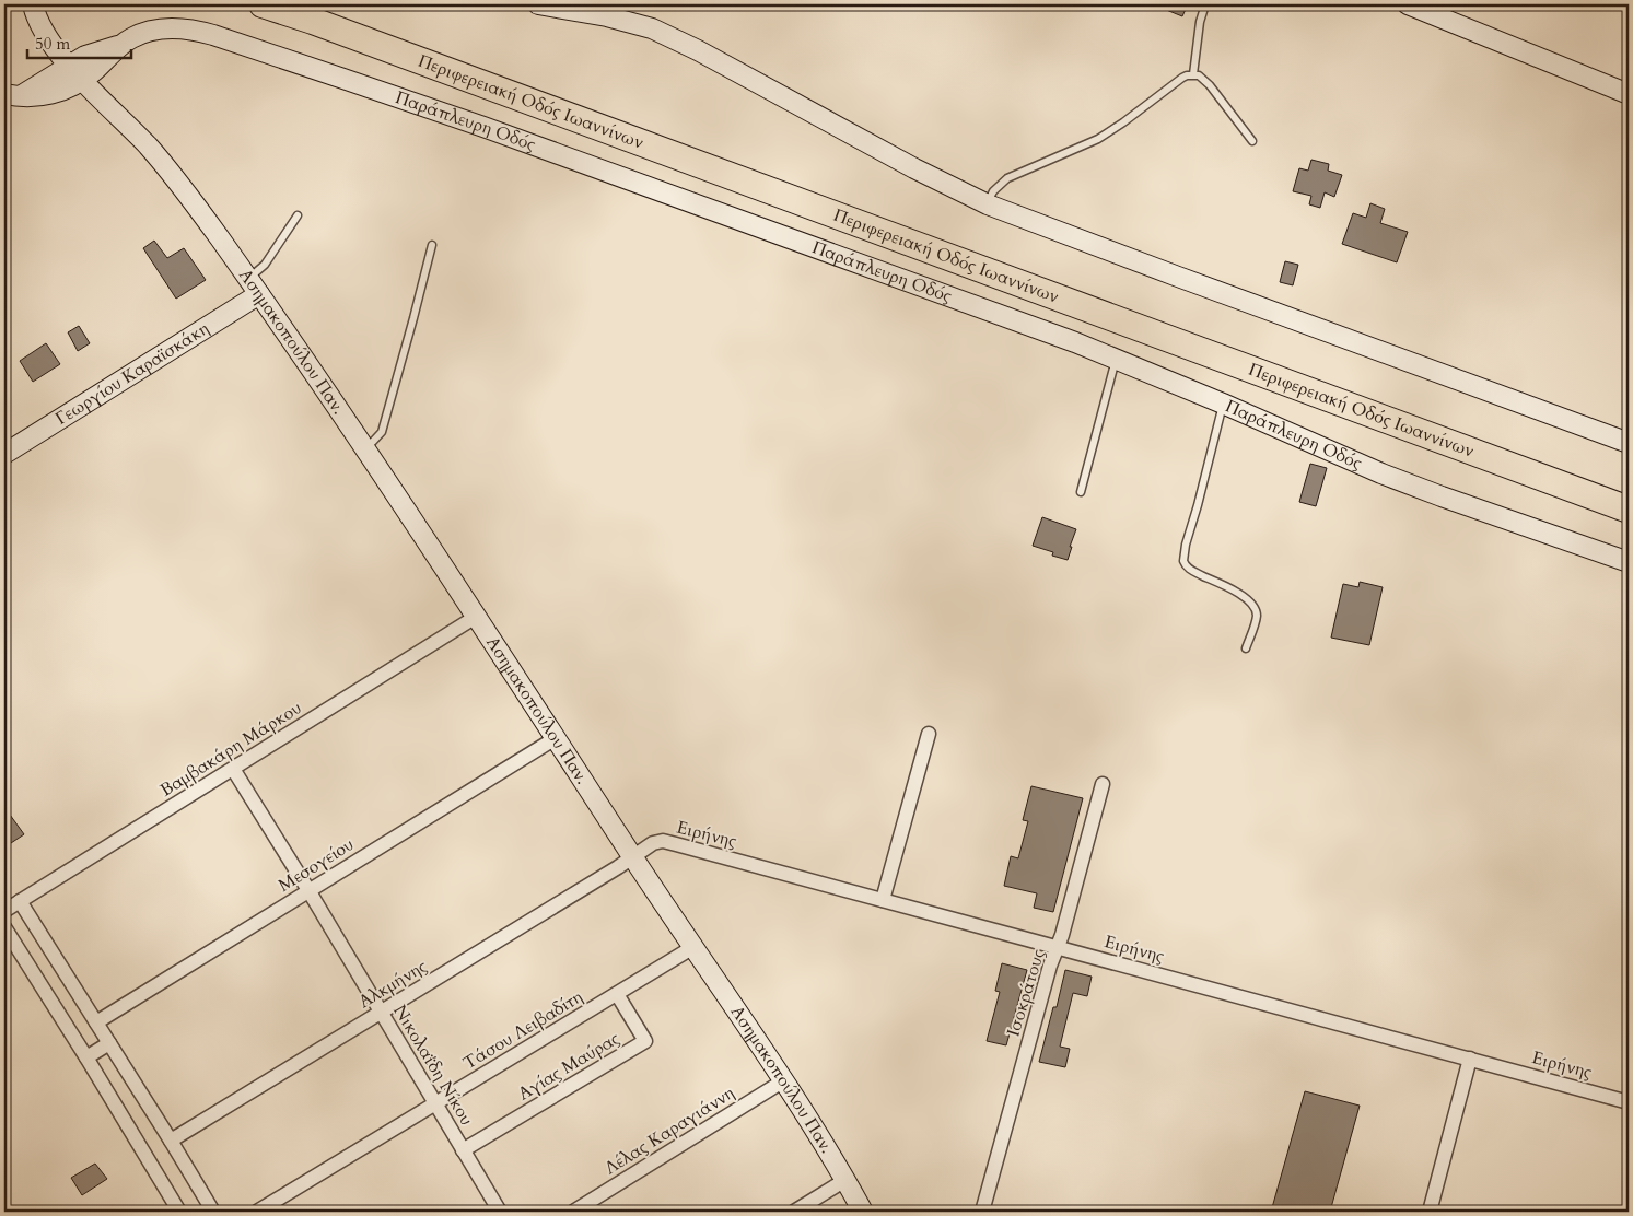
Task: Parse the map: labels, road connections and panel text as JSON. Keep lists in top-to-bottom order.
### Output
{
  "streets": {
    "highway": ["Περιφερειακή Οδός Ιωαννίνων"],
    "street": [
      "Παράπλευρη Οδός",
      "Ασημακοπούλου Παν.",
      "Γεωργίου Καραϊσκάκη",
      "Βαμβακάρη Μάρκου",
      "Ειρήνης",
      "Μεσογείου",
      "Αλκμήνης",
      "Ισοκράτους",
      "Τάσου Λειβαδίτη",
      "Νικολαΐδη Νίκου",
      "Αγίας Μαύρας",
      "Λέλας Καραγιάννη"
    ]
  },
  "crossings": [
    ["Παράπλευρη Οδός", "Ασημακοπούλου Παν."],
    ["Ασημακοπούλου Παν.", "Γεωργίου Καραϊσκάκη"],
    ["Ασημακοπούλου Παν.", "Βαμβακάρη Μάρκου"],
    ["Ασημακοπούλου Παν.", "Ειρήνης"],
    ["Ασημακοπούλου Παν.", "Μεσογείου"],
    ["Ασημακοπούλου Παν.", "Αλκμήνης"],
    ["Ασημακοπούλου Παν.", "Τάσου Λειβαδίτη"],
    ["Ασημακοπούλου Παν.", "Λέλας Καραγιάννη"],
    ["Βαμβακάρη Μάρκου", "Νικολαΐδη Νίκου"],
    ["Ειρήνης", "Αλκμήνης"],
    ["Ειρήνης", "Ισοκράτους"],
    ["Μεσογείου", "Νικολαΐδη Νίκου"],
    ["Αλκμήνης", "Νικολαΐδη Νίκου"],
    ["Τάσου Λειβαδίτη", "Νικολαΐδη Νίκου"],
    ["Τάσου Λειβαδίτη", "Αγίας Μαύρας"],
    ["Νικολαΐδη Νίκου", "Αγίας Μαύρας"]
  ],
  "scale_bar": "50 m"
}
